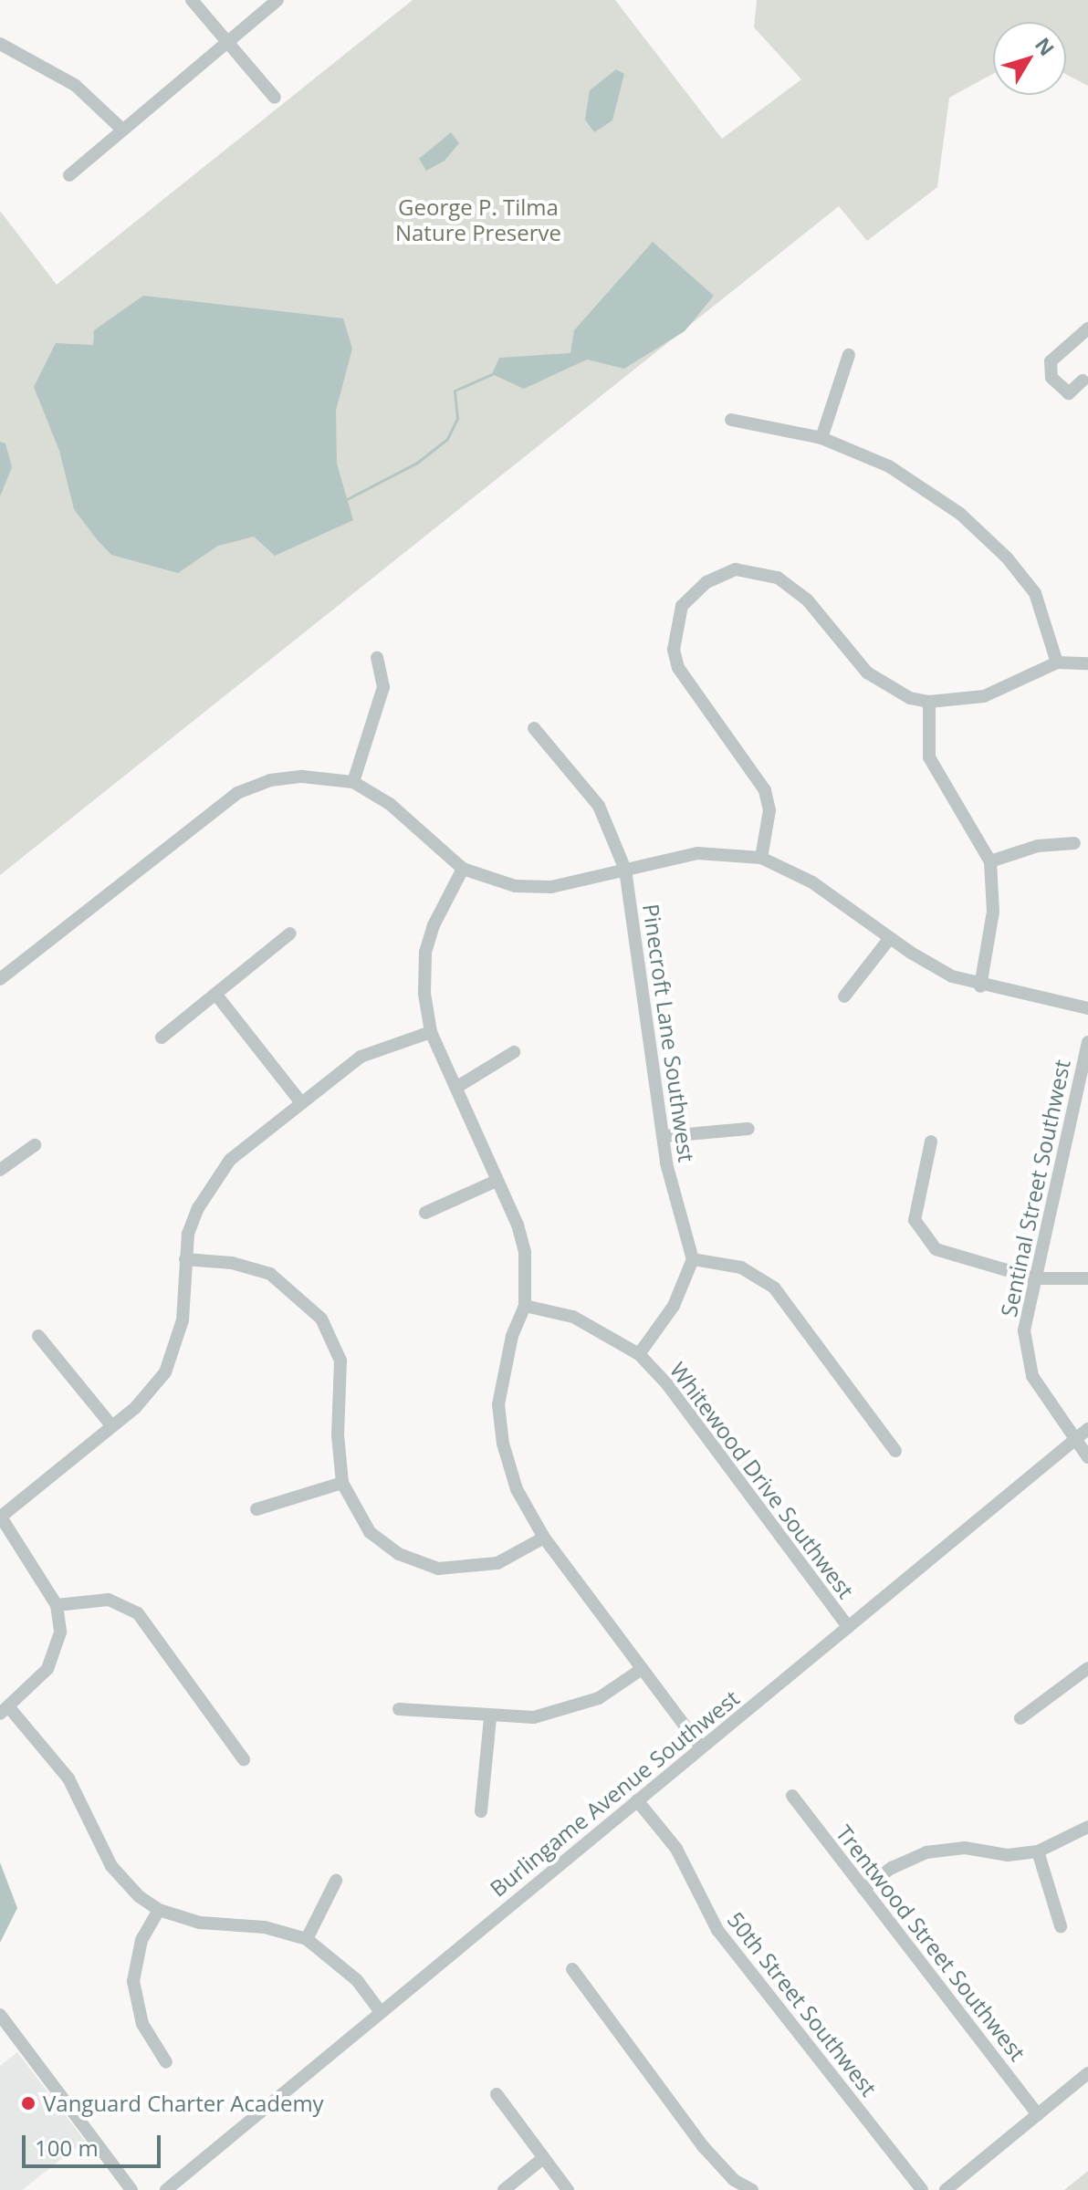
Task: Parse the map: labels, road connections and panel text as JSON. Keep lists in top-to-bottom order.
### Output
{
  "streets": {
    "street": [
      "Pinecroft Lane Southwest",
      "Sentinal Street Southwest",
      "Whitewood Drive Southwest",
      "Burlingame Avenue Southwest",
      "Trentwood Street Southwest",
      "50th Street Southwest"
    ]
  },
  "crossings": [
    ["Sentinal Street Southwest", "Burlingame Avenue Southwest"],
    ["Whitewood Drive Southwest", "Burlingame Avenue Southwest"],
    ["Burlingame Avenue Southwest", "50th Street Southwest"]
  ],
  "parks": ["George P. Tilma Nature Preserve"],
  "places": ["Vanguard Charter Academy"],
  "scale_bar": "100 m",
  "north": "top right"
}
